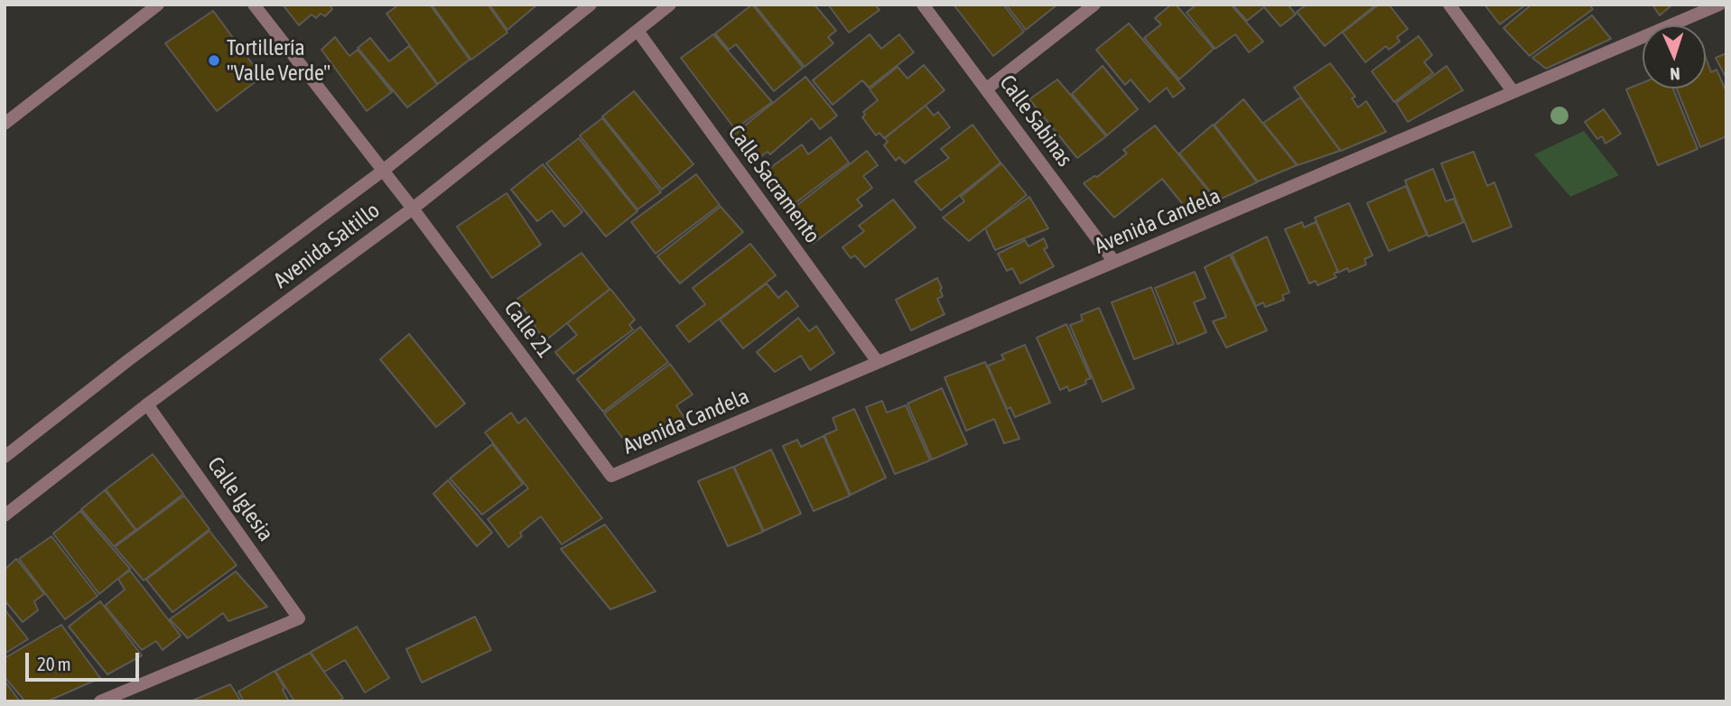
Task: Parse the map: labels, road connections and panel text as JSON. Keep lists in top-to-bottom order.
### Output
{
  "streets": {
    "street": [
      "Calle Sabinas",
      "Calle Sacramento",
      "Avenida Candela",
      "Avenida Saltillo",
      "Calle 21",
      "Calle Iglesia"
    ]
  },
  "crossings": [
    ["Calle Sabinas", "Avenida Candela"],
    ["Calle Sacramento", "Avenida Candela"],
    ["Calle Sacramento", "Avenida Saltillo"],
    ["Avenida Candela", "Calle 21"],
    ["Avenida Saltillo", "Calle 21"],
    ["Avenida Saltillo", "Calle Iglesia"]
  ],
  "places": ["Tortillería \"Valle Verde\""],
  "scale_bar": "20 m",
  "north": "bottom"
}
